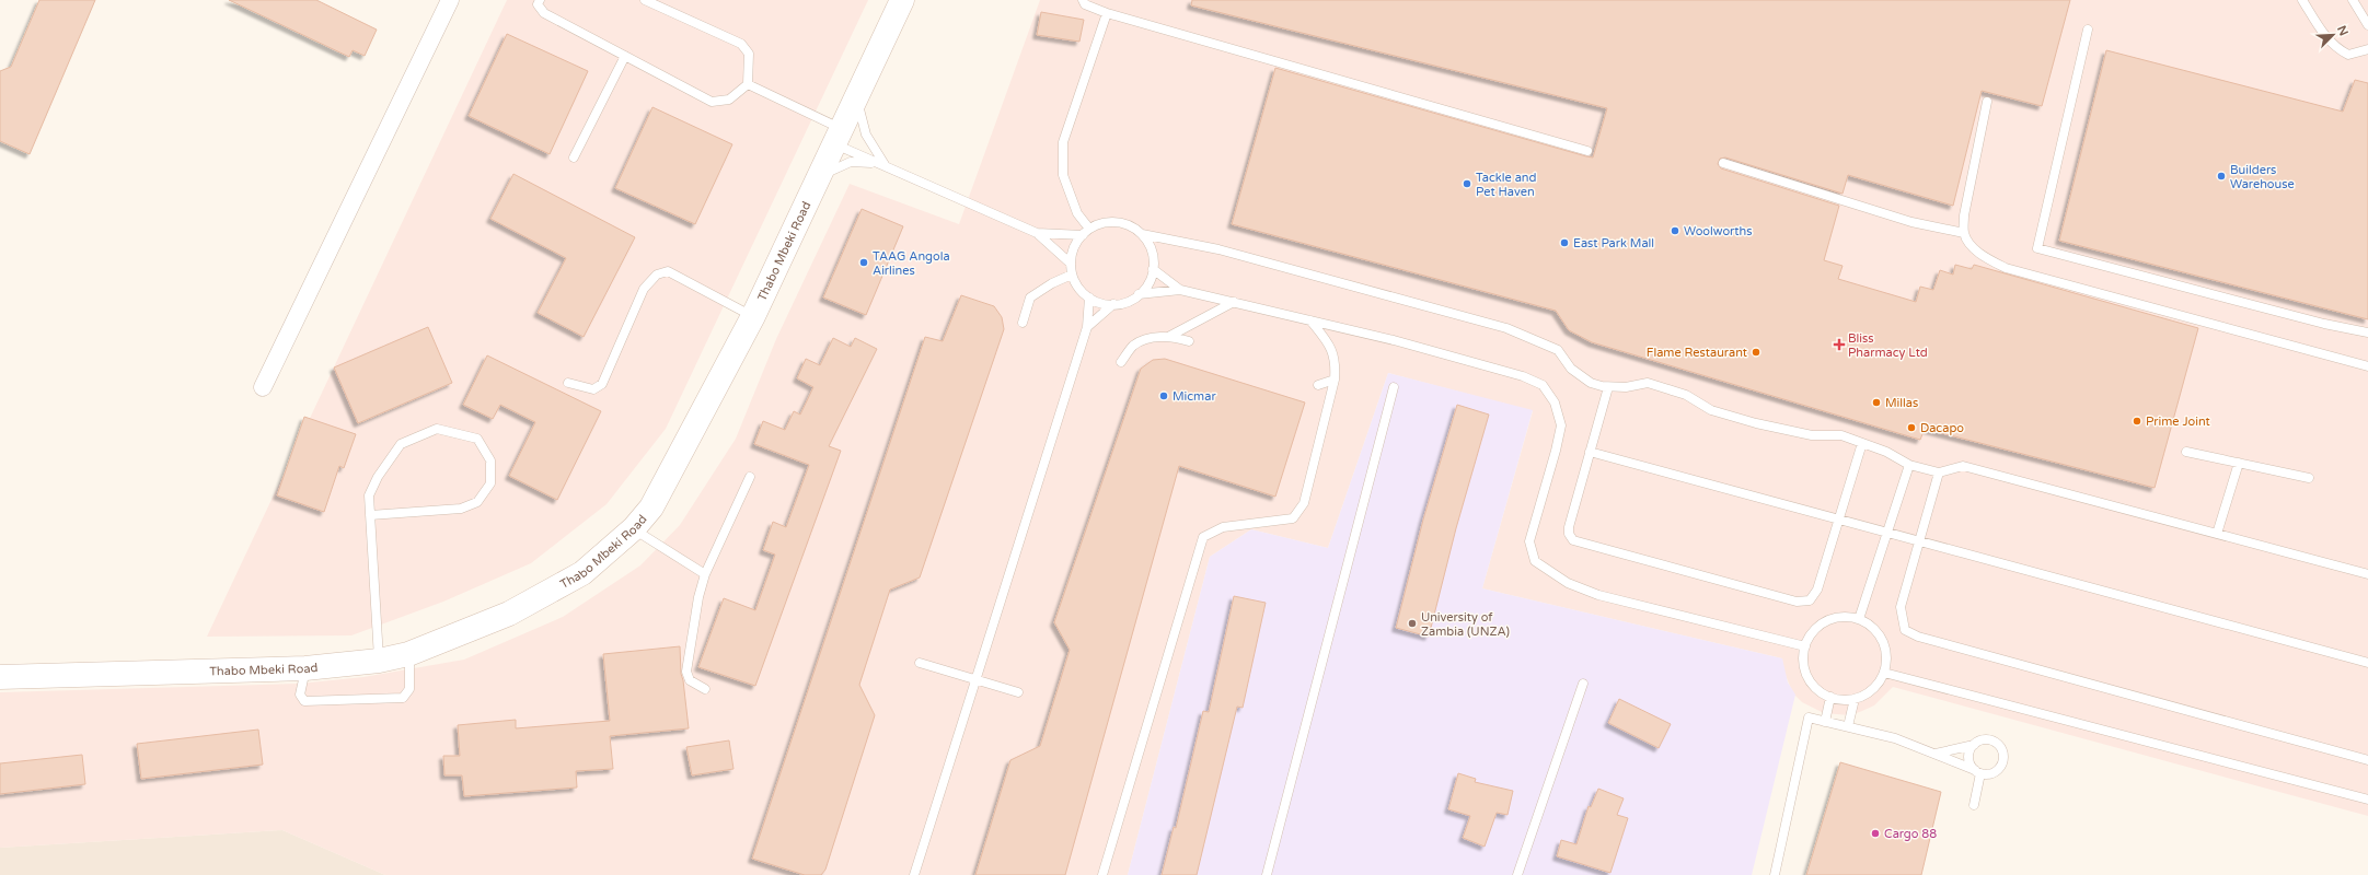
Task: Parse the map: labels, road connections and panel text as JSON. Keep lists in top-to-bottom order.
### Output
{
  "streets": {
    "main road": ["Thabo Mbeki Road"]
  },
  "places": {
    "other": [
      "Builders Warehouse",
      "Tackle and Pet Haven",
      "Woolworths",
      "East Park Mall",
      "TAAG Angola Airlines",
      "Flame Restaurant",
      "Micmar",
      "Millas",
      "Prime Joint",
      "Dacapo",
      "University of Zambia (UNZA)",
      "Cargo 88"
    ],
    "health": ["Bliss Pharmacy Ltd"]
  },
  "north": "top right"
}
